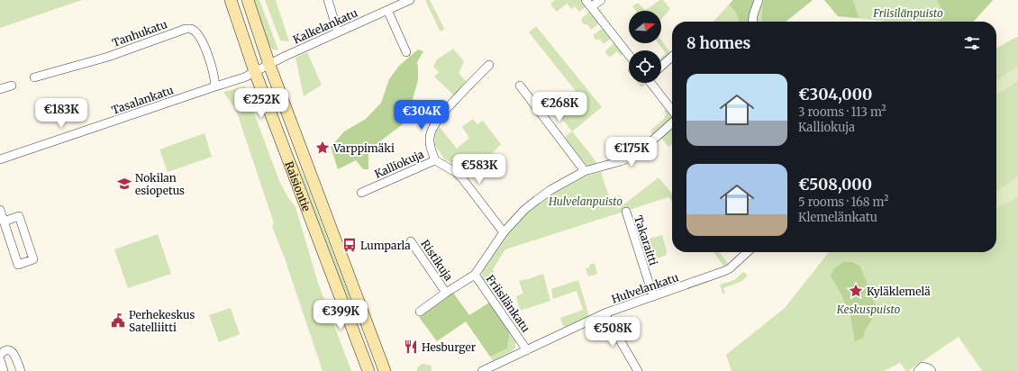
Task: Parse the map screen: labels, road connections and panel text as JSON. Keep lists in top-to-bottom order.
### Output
{
  "streets": {
    "main road": ["Raisiontie"],
    "street": [
      "Kalkelankatu",
      "Tanhukatu",
      "Tasalankatu",
      "Kalliokuja",
      "Takaraitti",
      "Ristikuja",
      "Hulvelankatu",
      "Friisilänkatu"
    ]
  },
  "crossings": [
    ["Kalkelankatu", "Tasalankatu"],
    ["Kalkelankatu", "Raisiontie"],
    ["Tanhukatu", "Tasalankatu"],
    ["Tasalankatu", "Raisiontie"],
    ["Takaraitti", "Hulvelankatu"],
    ["Hulvelankatu", "Friisilänkatu"]
  ],
  "parks": ["Friisilänpuisto", "Hulvelanpuisto", "Keskuspuisto"],
  "places": {
    "place": ["Varppimäki", "Kyläklemelä"],
    "school or university": ["Nokilan esiopetus"],
    "bus stop": ["Lumparla"],
    "public building": ["Perhekeskus Satelliitti"],
    "restaurant": ["Hesburger"]
  },
  "north": "right",
  "page": {
    "heading": "8 homes",
    "list": [
      {
        "name": "€304,000",
        "note": "3 rooms · 113 m² · Kalliokuja"
      },
      {
        "name": "€508,000",
        "note": "5 rooms · 168 m² · Klemelänkatu"
      }
    ],
    "price": [
      "€252K",
      "€268K",
      "€183K",
      "€304K",
      "€175K",
      "€583K",
      "€399K",
      "€508K"
    ]
  }
}
